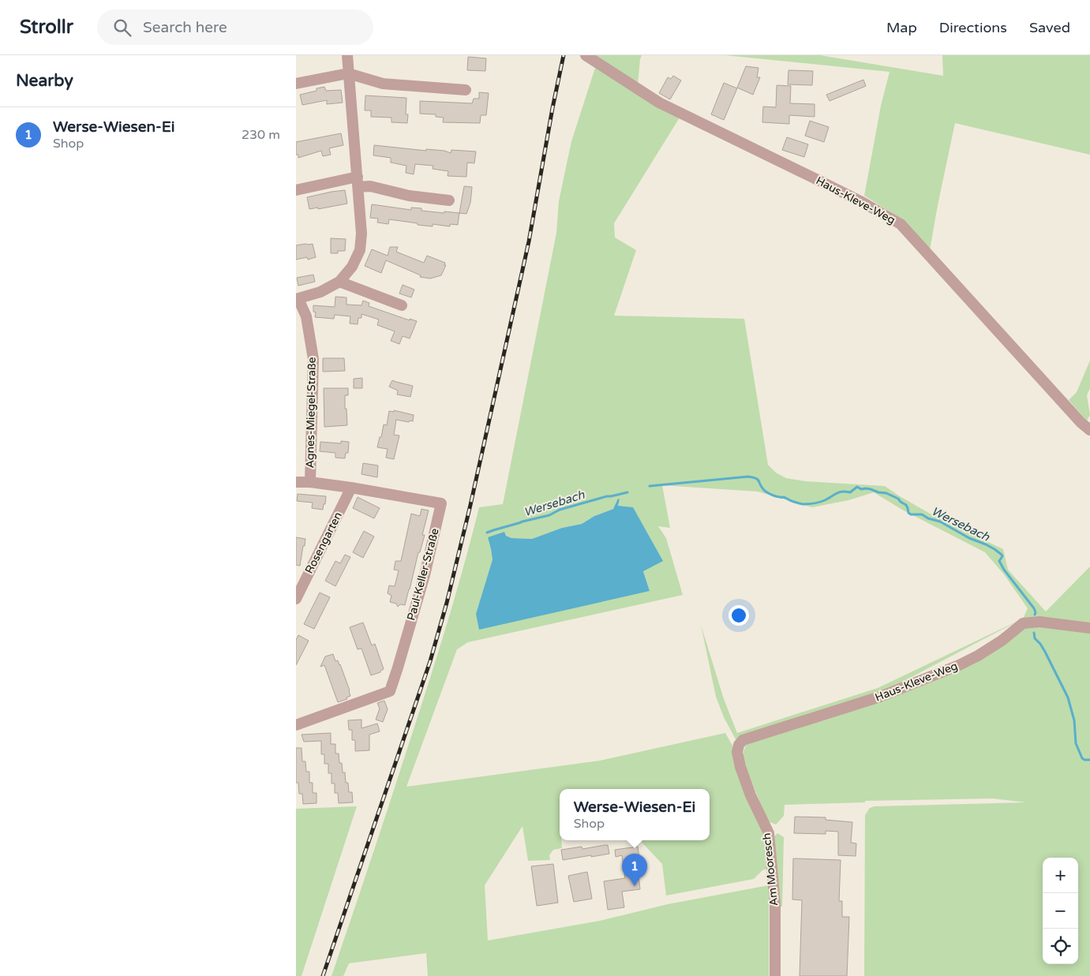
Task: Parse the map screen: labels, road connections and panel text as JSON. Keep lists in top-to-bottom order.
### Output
{
  "streets": {
    "street": [
      "Haus-Kleve-Weg",
      "Agnes-Miegel-Straße",
      "Rosengarten",
      "Paul-Keller-Straße",
      "Am Mooresch"
    ]
  },
  "crossings": [
    ["Haus-Kleve-Weg", "Am Mooresch"],
    ["Agnes-Miegel-Straße", "Paul-Keller-Straße"],
    ["Rosengarten", "Paul-Keller-Straße"]
  ],
  "water": ["Wersebach"],
  "page": {
    "header": "Strollr",
    "search": "Search here",
    "nav": ["Map", "Directions", "Saved"],
    "heading": "Nearby",
    "list": [
      {
        "mark": "1",
        "name": "Werse-Wiesen-Ei",
        "note": "Shop",
        "value": "230 m"
      }
    ],
    "popup": ["Werse-Wiesen-Ei", "Shop"],
    "pins": "1",
    "map_buttons": ["+", "−"]
  }
}
